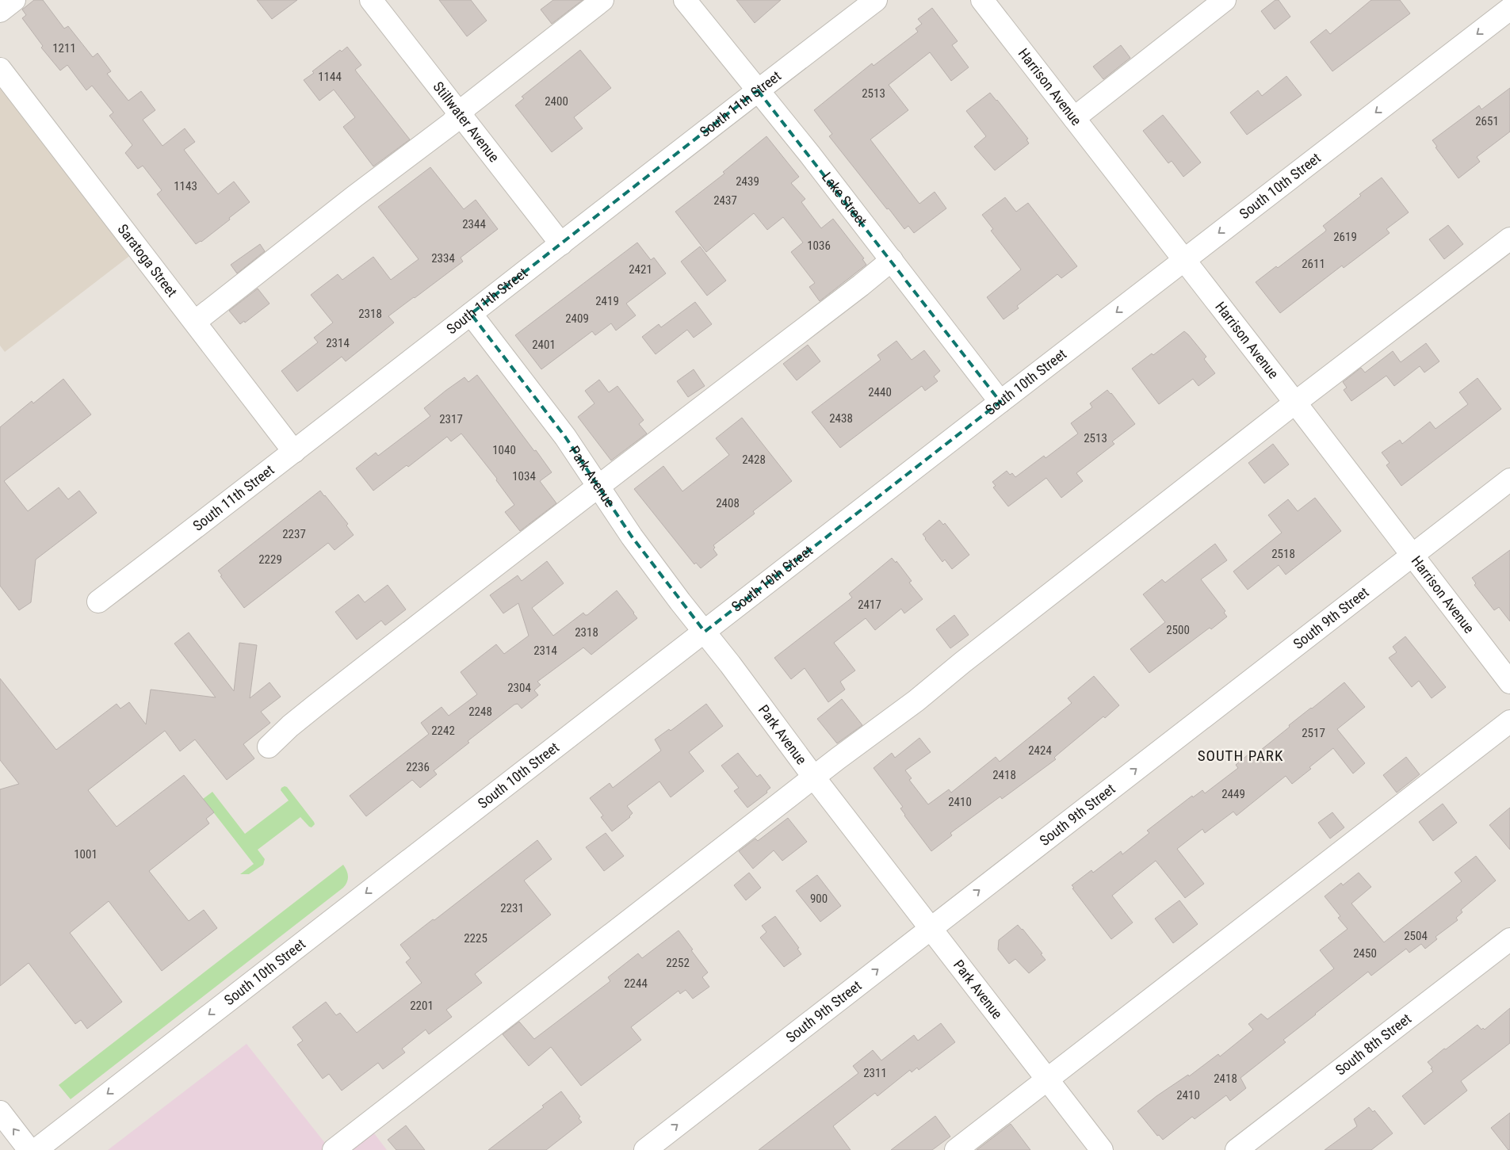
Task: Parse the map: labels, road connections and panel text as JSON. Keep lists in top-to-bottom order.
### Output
{
  "streets": {
    "street": [
      "Harrison Avenue",
      "South 11th Street",
      "Stillwater Avenue",
      "South 10th Street",
      "Lake Street",
      "Saratoga Street",
      "Park Avenue",
      "South 9th Street",
      "South 8th Street"
    ]
  },
  "crossings": [
    ["Harrison Avenue", "South 10th Street"],
    ["Harrison Avenue", "South 9th Street"],
    ["South 11th Street", "Stillwater Avenue"],
    ["South 11th Street", "Lake Street"],
    ["South 11th Street", "Saratoga Street"],
    ["South 11th Street", "Park Avenue"],
    ["South 10th Street", "Lake Street"],
    ["South 10th Street", "Park Avenue"],
    ["Park Avenue", "South 9th Street"]
  ],
  "districts": ["SOUTH PARK"],
  "house_numbers": [
    "1211",
    "1144",
    "2513",
    "2400",
    "2651",
    "2439",
    "1143",
    "2437",
    "2344",
    "2619",
    "1036",
    "2334",
    "2611",
    "2421",
    "2419",
    "2318",
    "2409",
    "2314",
    "2401",
    "2440",
    "2438",
    "2317",
    "2513",
    "1040",
    "2428",
    "1034",
    "2408",
    "2237",
    "2518",
    "2229",
    "2417",
    "2500",
    "2318",
    "2314",
    "2304",
    "2248",
    "2242",
    "2517",
    "2424",
    "2236",
    "2418",
    "2449",
    "2410",
    "1001",
    "900",
    "2231",
    "2504",
    "2225",
    "2450",
    "2252",
    "2244",
    "2201",
    "2311",
    "2418",
    "2410"
  ]
}
